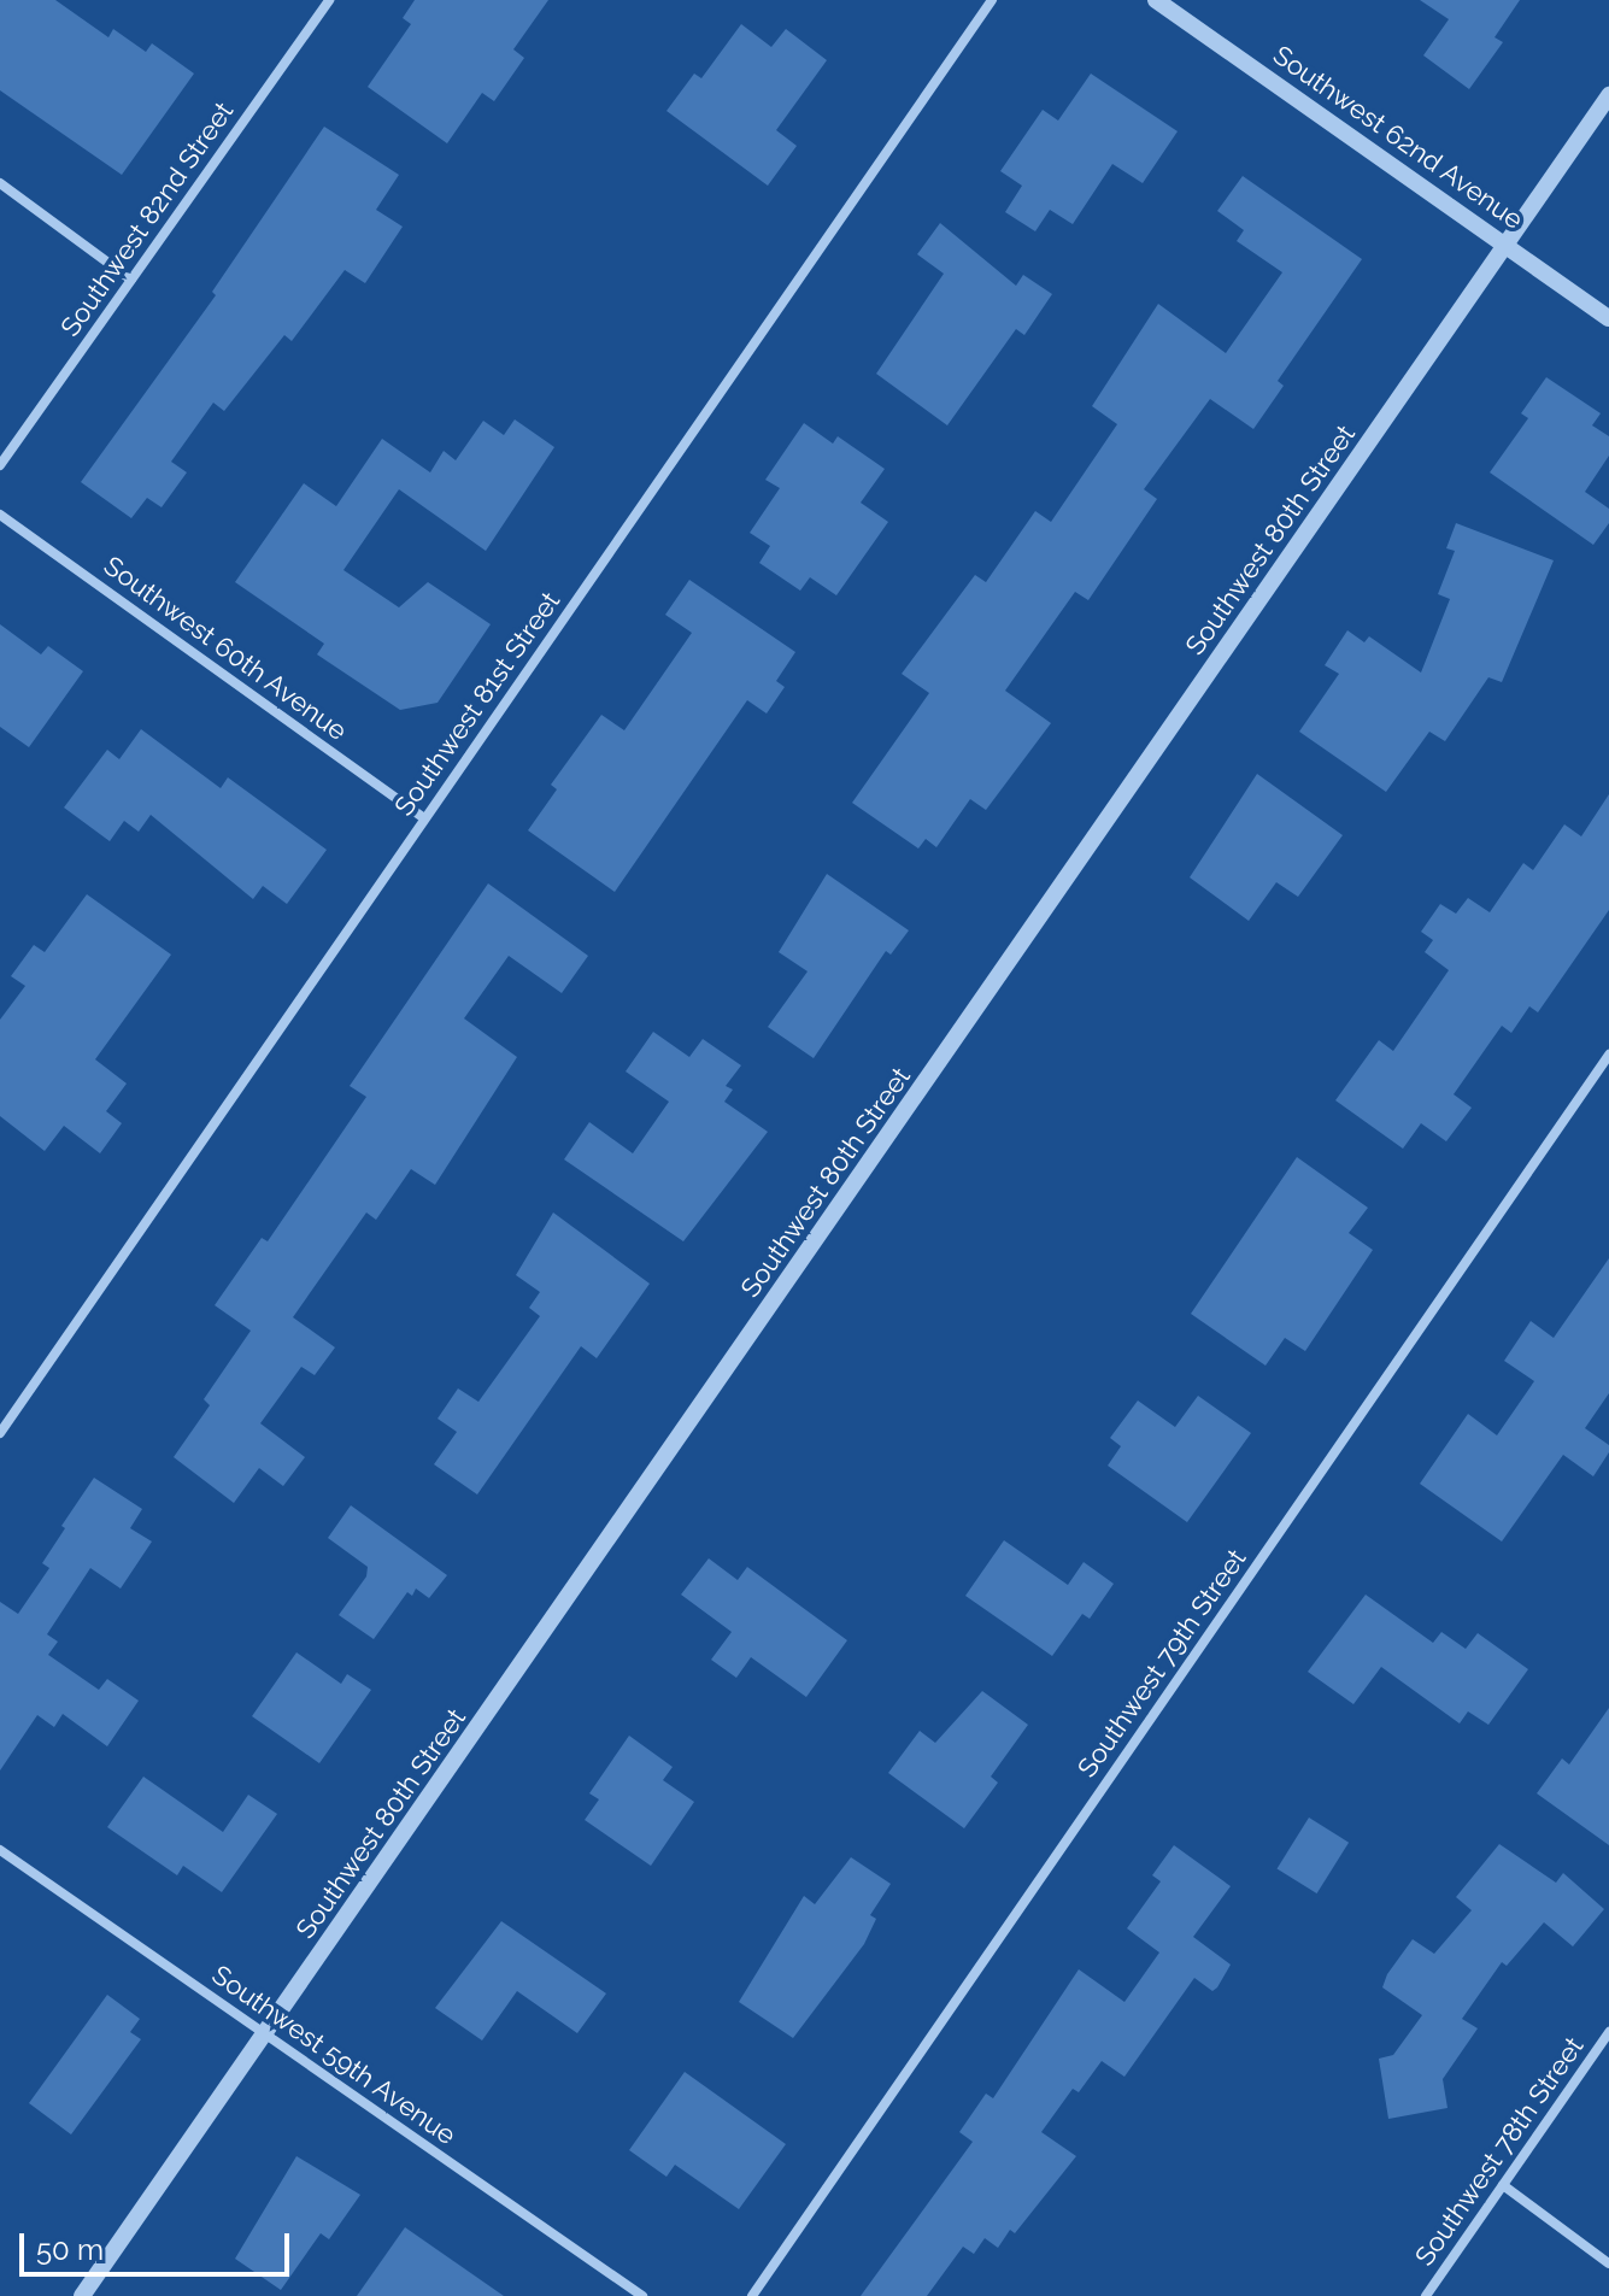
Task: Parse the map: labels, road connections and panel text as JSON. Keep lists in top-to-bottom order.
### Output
{
  "streets": {
    "street": [
      "Southwest 62nd Avenue",
      "Southwest 82nd Street",
      "Southwest 80th Street",
      "Southwest 60th Avenue",
      "Southwest 81st Street",
      "Southwest 79th Street",
      "Southwest 59th Avenue",
      "Southwest 78th Street"
    ]
  },
  "crossings": [
    ["Southwest 62nd Avenue", "Southwest 80th Street"],
    ["Southwest 80th Street", "Southwest 59th Avenue"],
    ["Southwest 60th Avenue", "Southwest 81st Street"]
  ],
  "scale_bar": "50 m"
}
